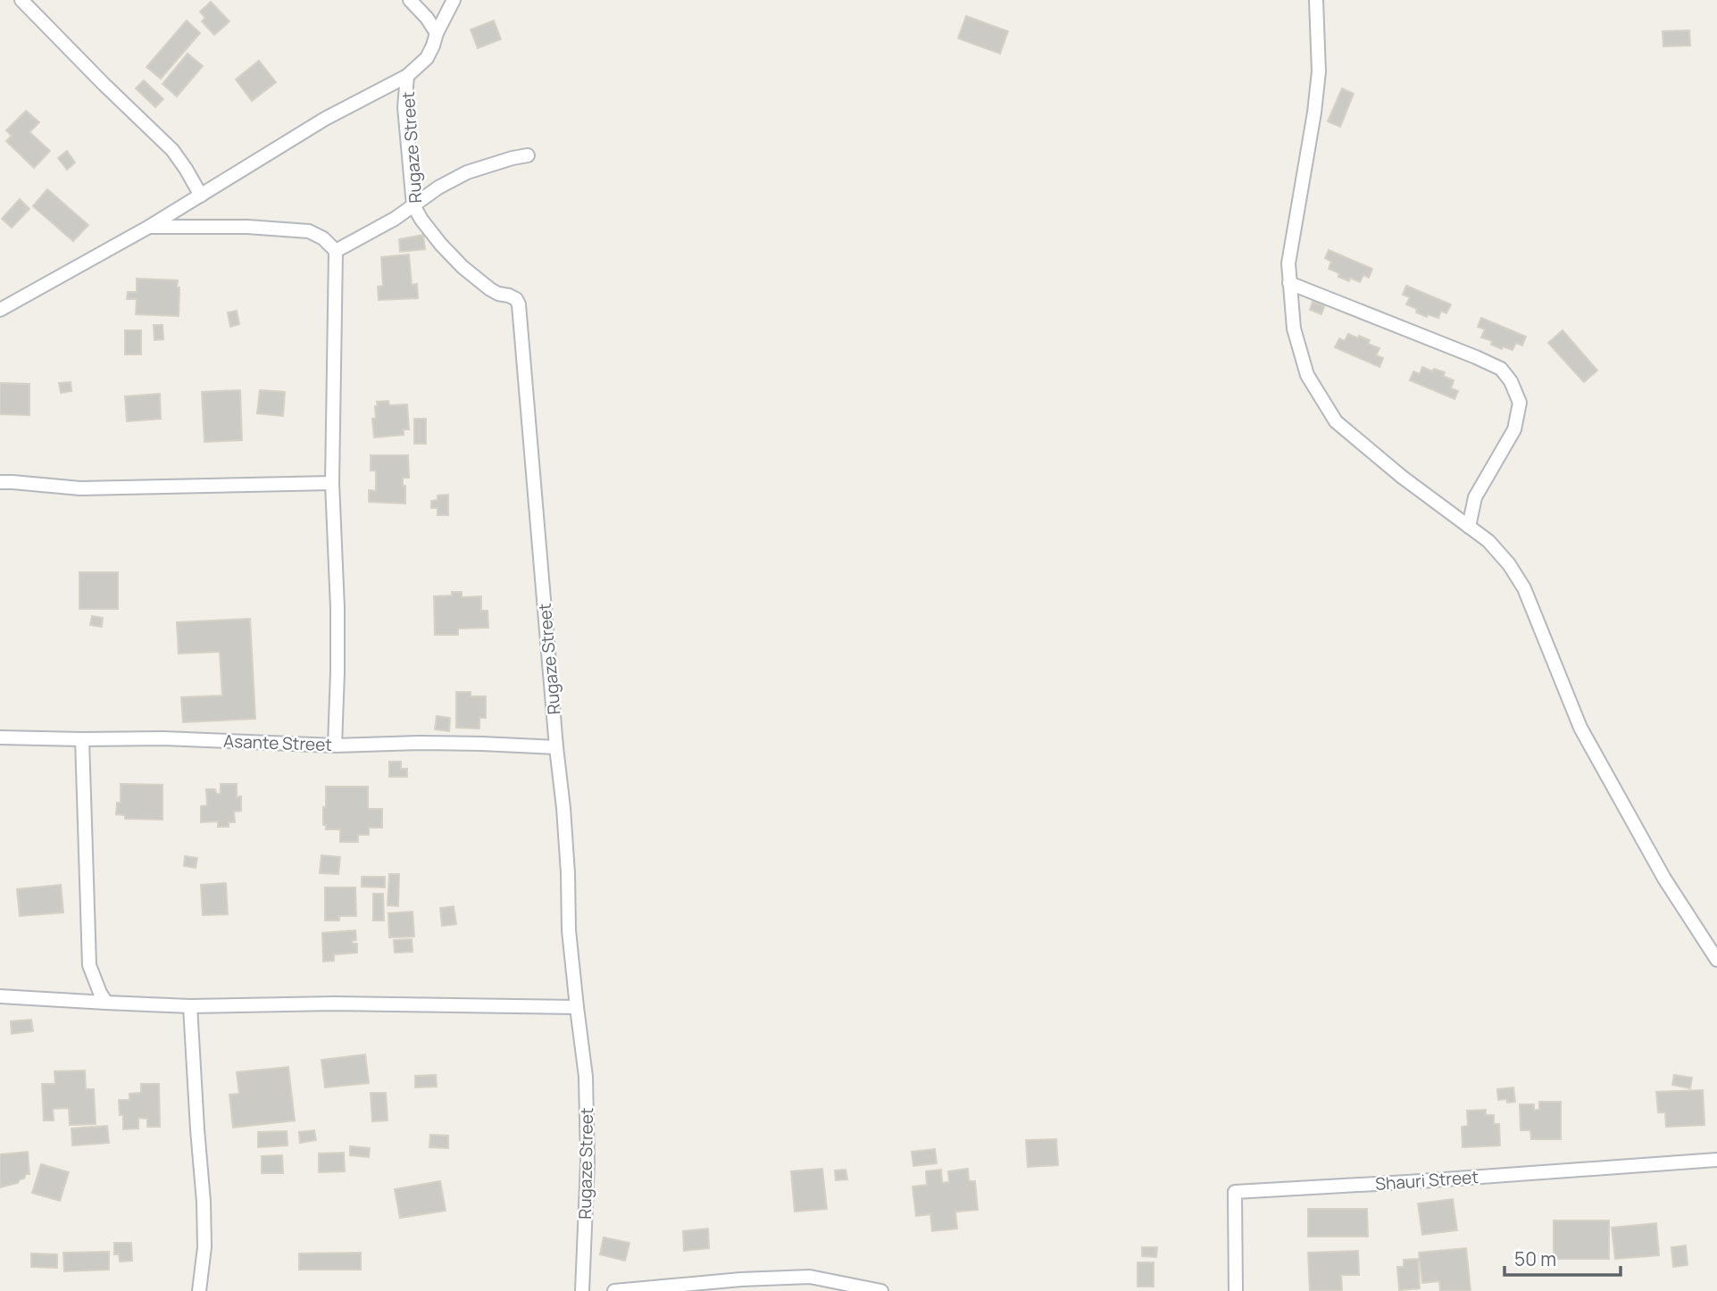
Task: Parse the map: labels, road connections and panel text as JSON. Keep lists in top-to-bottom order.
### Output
{
  "streets": {
    "street": ["Rugaze Street", "Asante Street", "Shauri Street"]
  },
  "crossings": [
    ["Rugaze Street", "Asante Street"]
  ],
  "scale_bar": "50 m"
}
